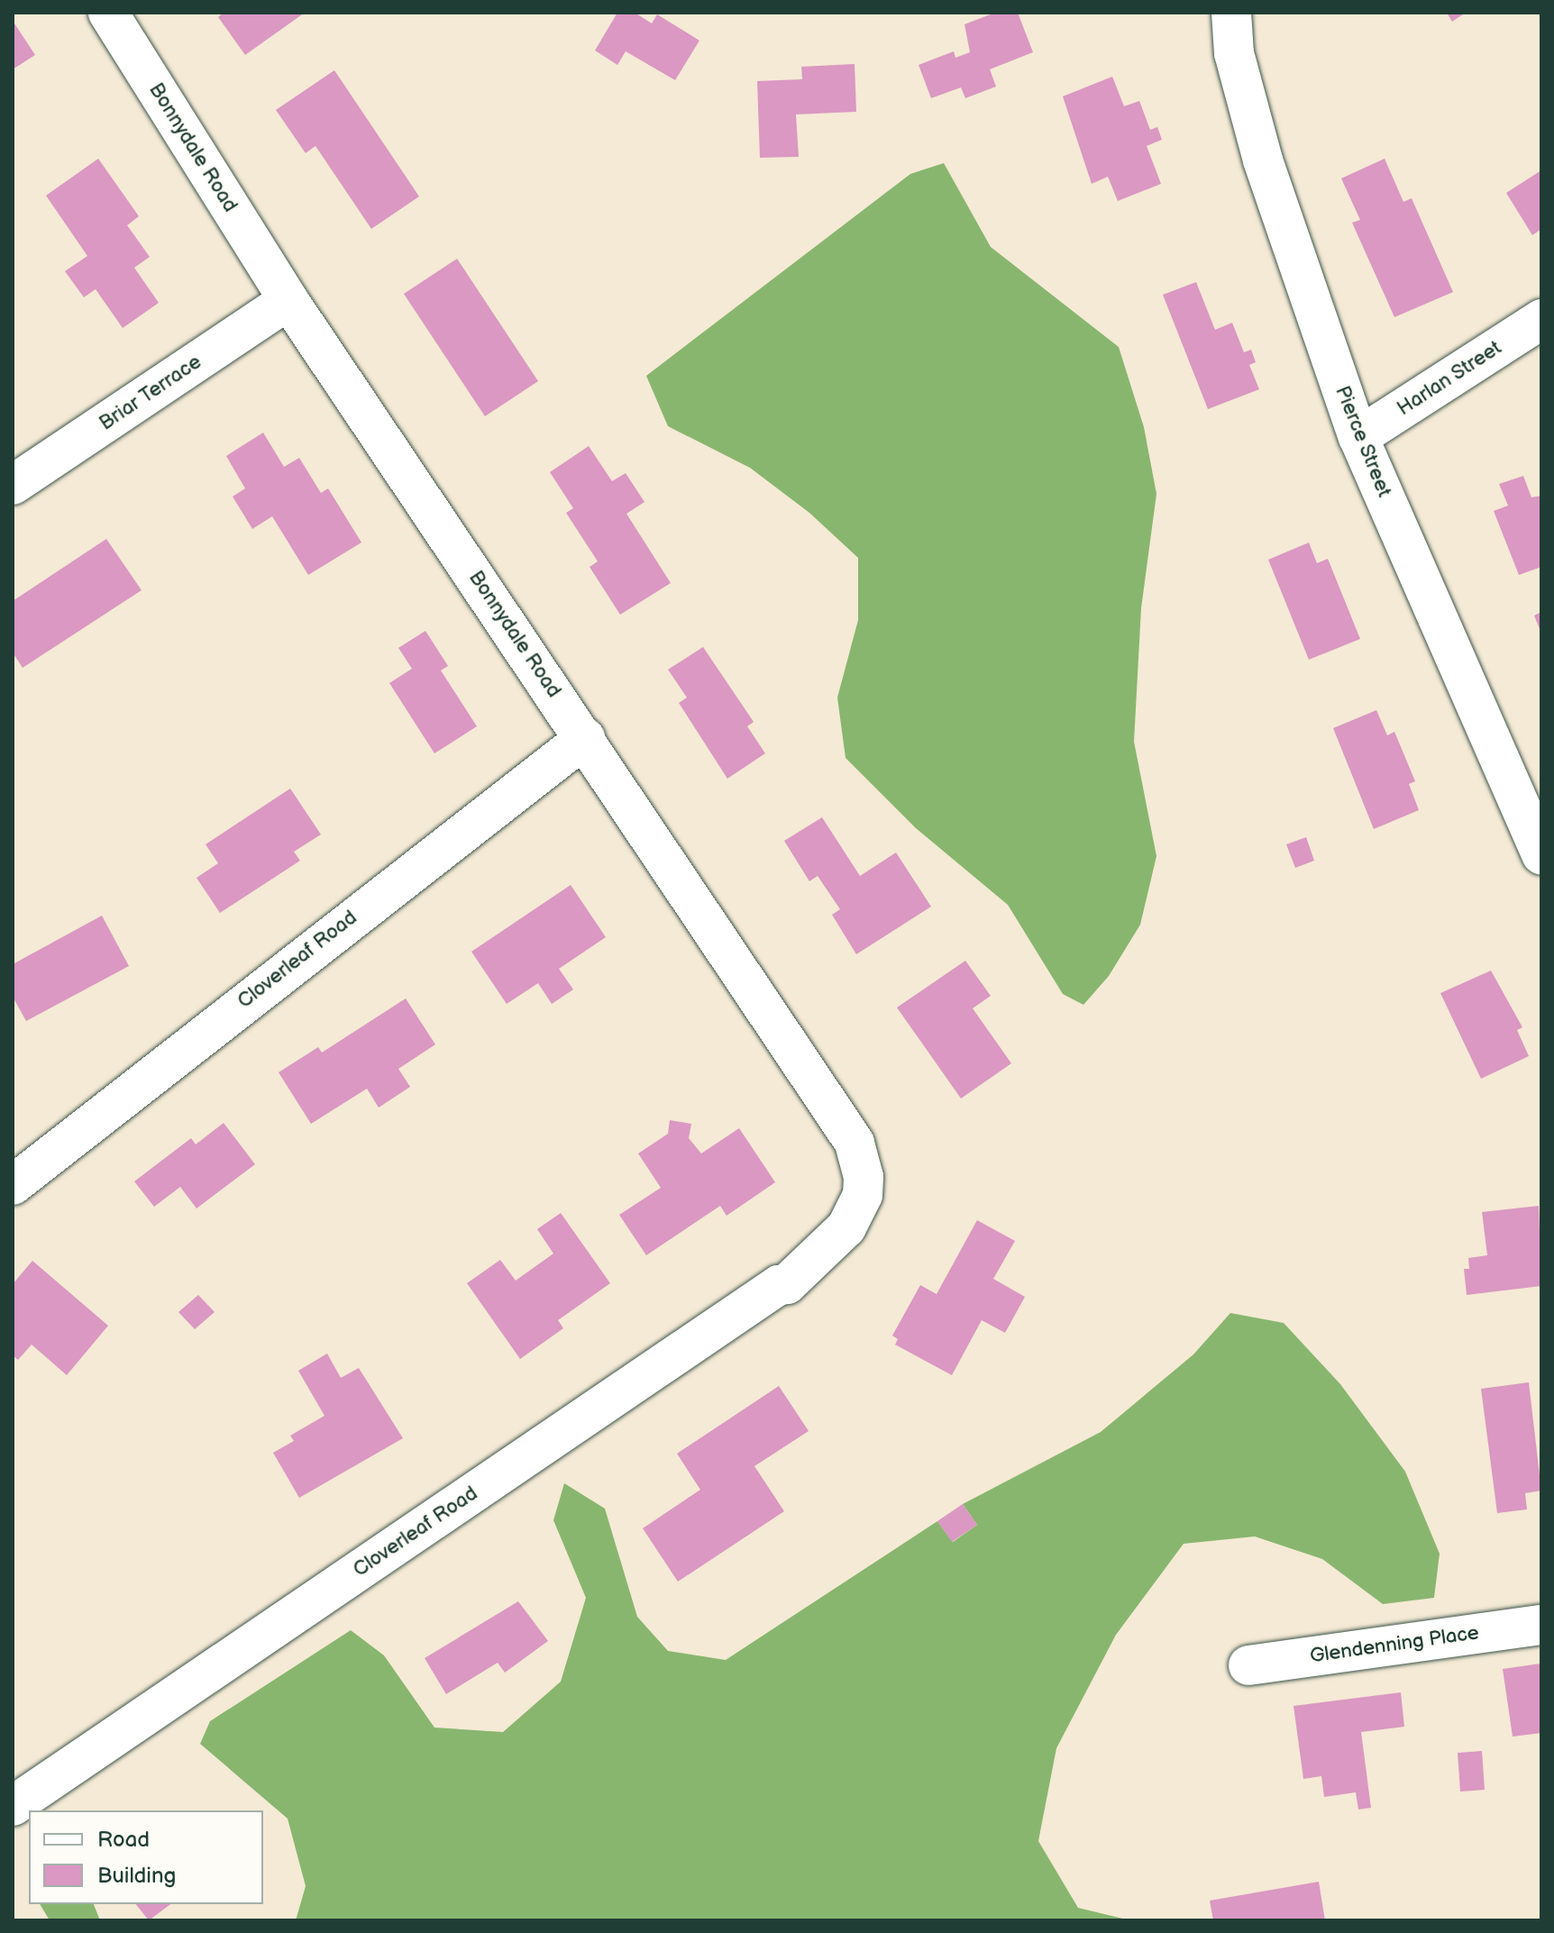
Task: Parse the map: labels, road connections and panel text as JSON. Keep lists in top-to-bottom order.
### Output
{
  "streets": {
    "street": [
      "Bonnydale Road",
      "Harlan Street",
      "Briar Terrace",
      "Pierce Street",
      "Cloverleaf Road",
      "Glendenning Place"
    ]
  },
  "crossings": [
    ["Bonnydale Road", "Briar Terrace"],
    ["Bonnydale Road", "Cloverleaf Road"],
    ["Harlan Street", "Pierce Street"]
  ],
  "legend": ["Road", "Building"]
}
